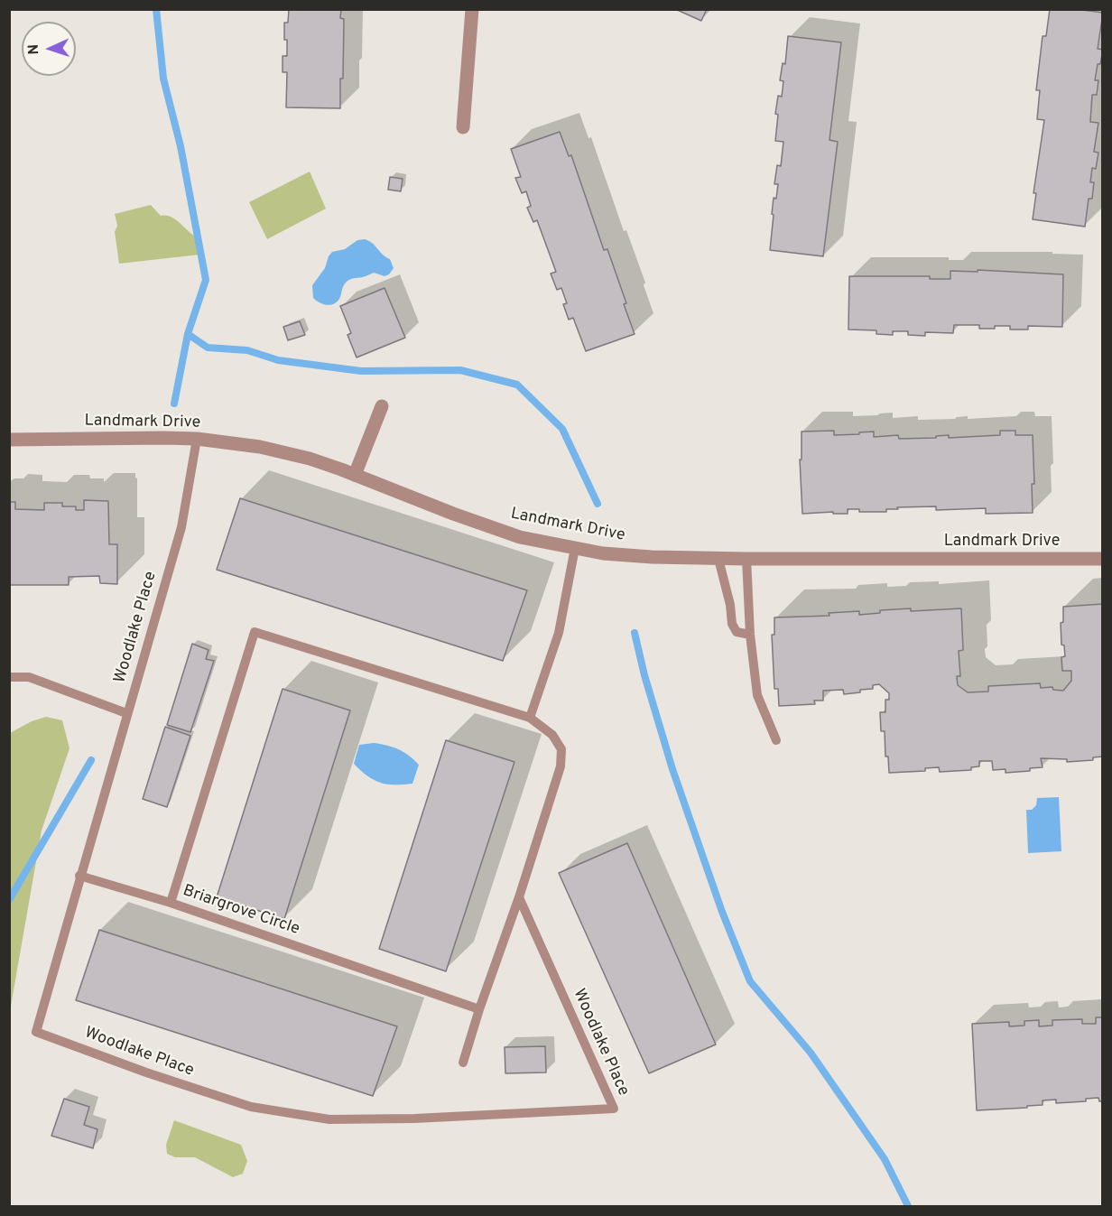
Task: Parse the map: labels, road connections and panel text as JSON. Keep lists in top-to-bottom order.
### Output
{
  "streets": {
    "street": ["Landmark Drive"],
    "lane": ["Woodlake Place", "Briargrove Circle"]
  },
  "crossings": [
    ["Landmark Drive", "Woodlake Place"],
    ["Woodlake Place", "Briargrove Circle"]
  ],
  "north": "left"
}
